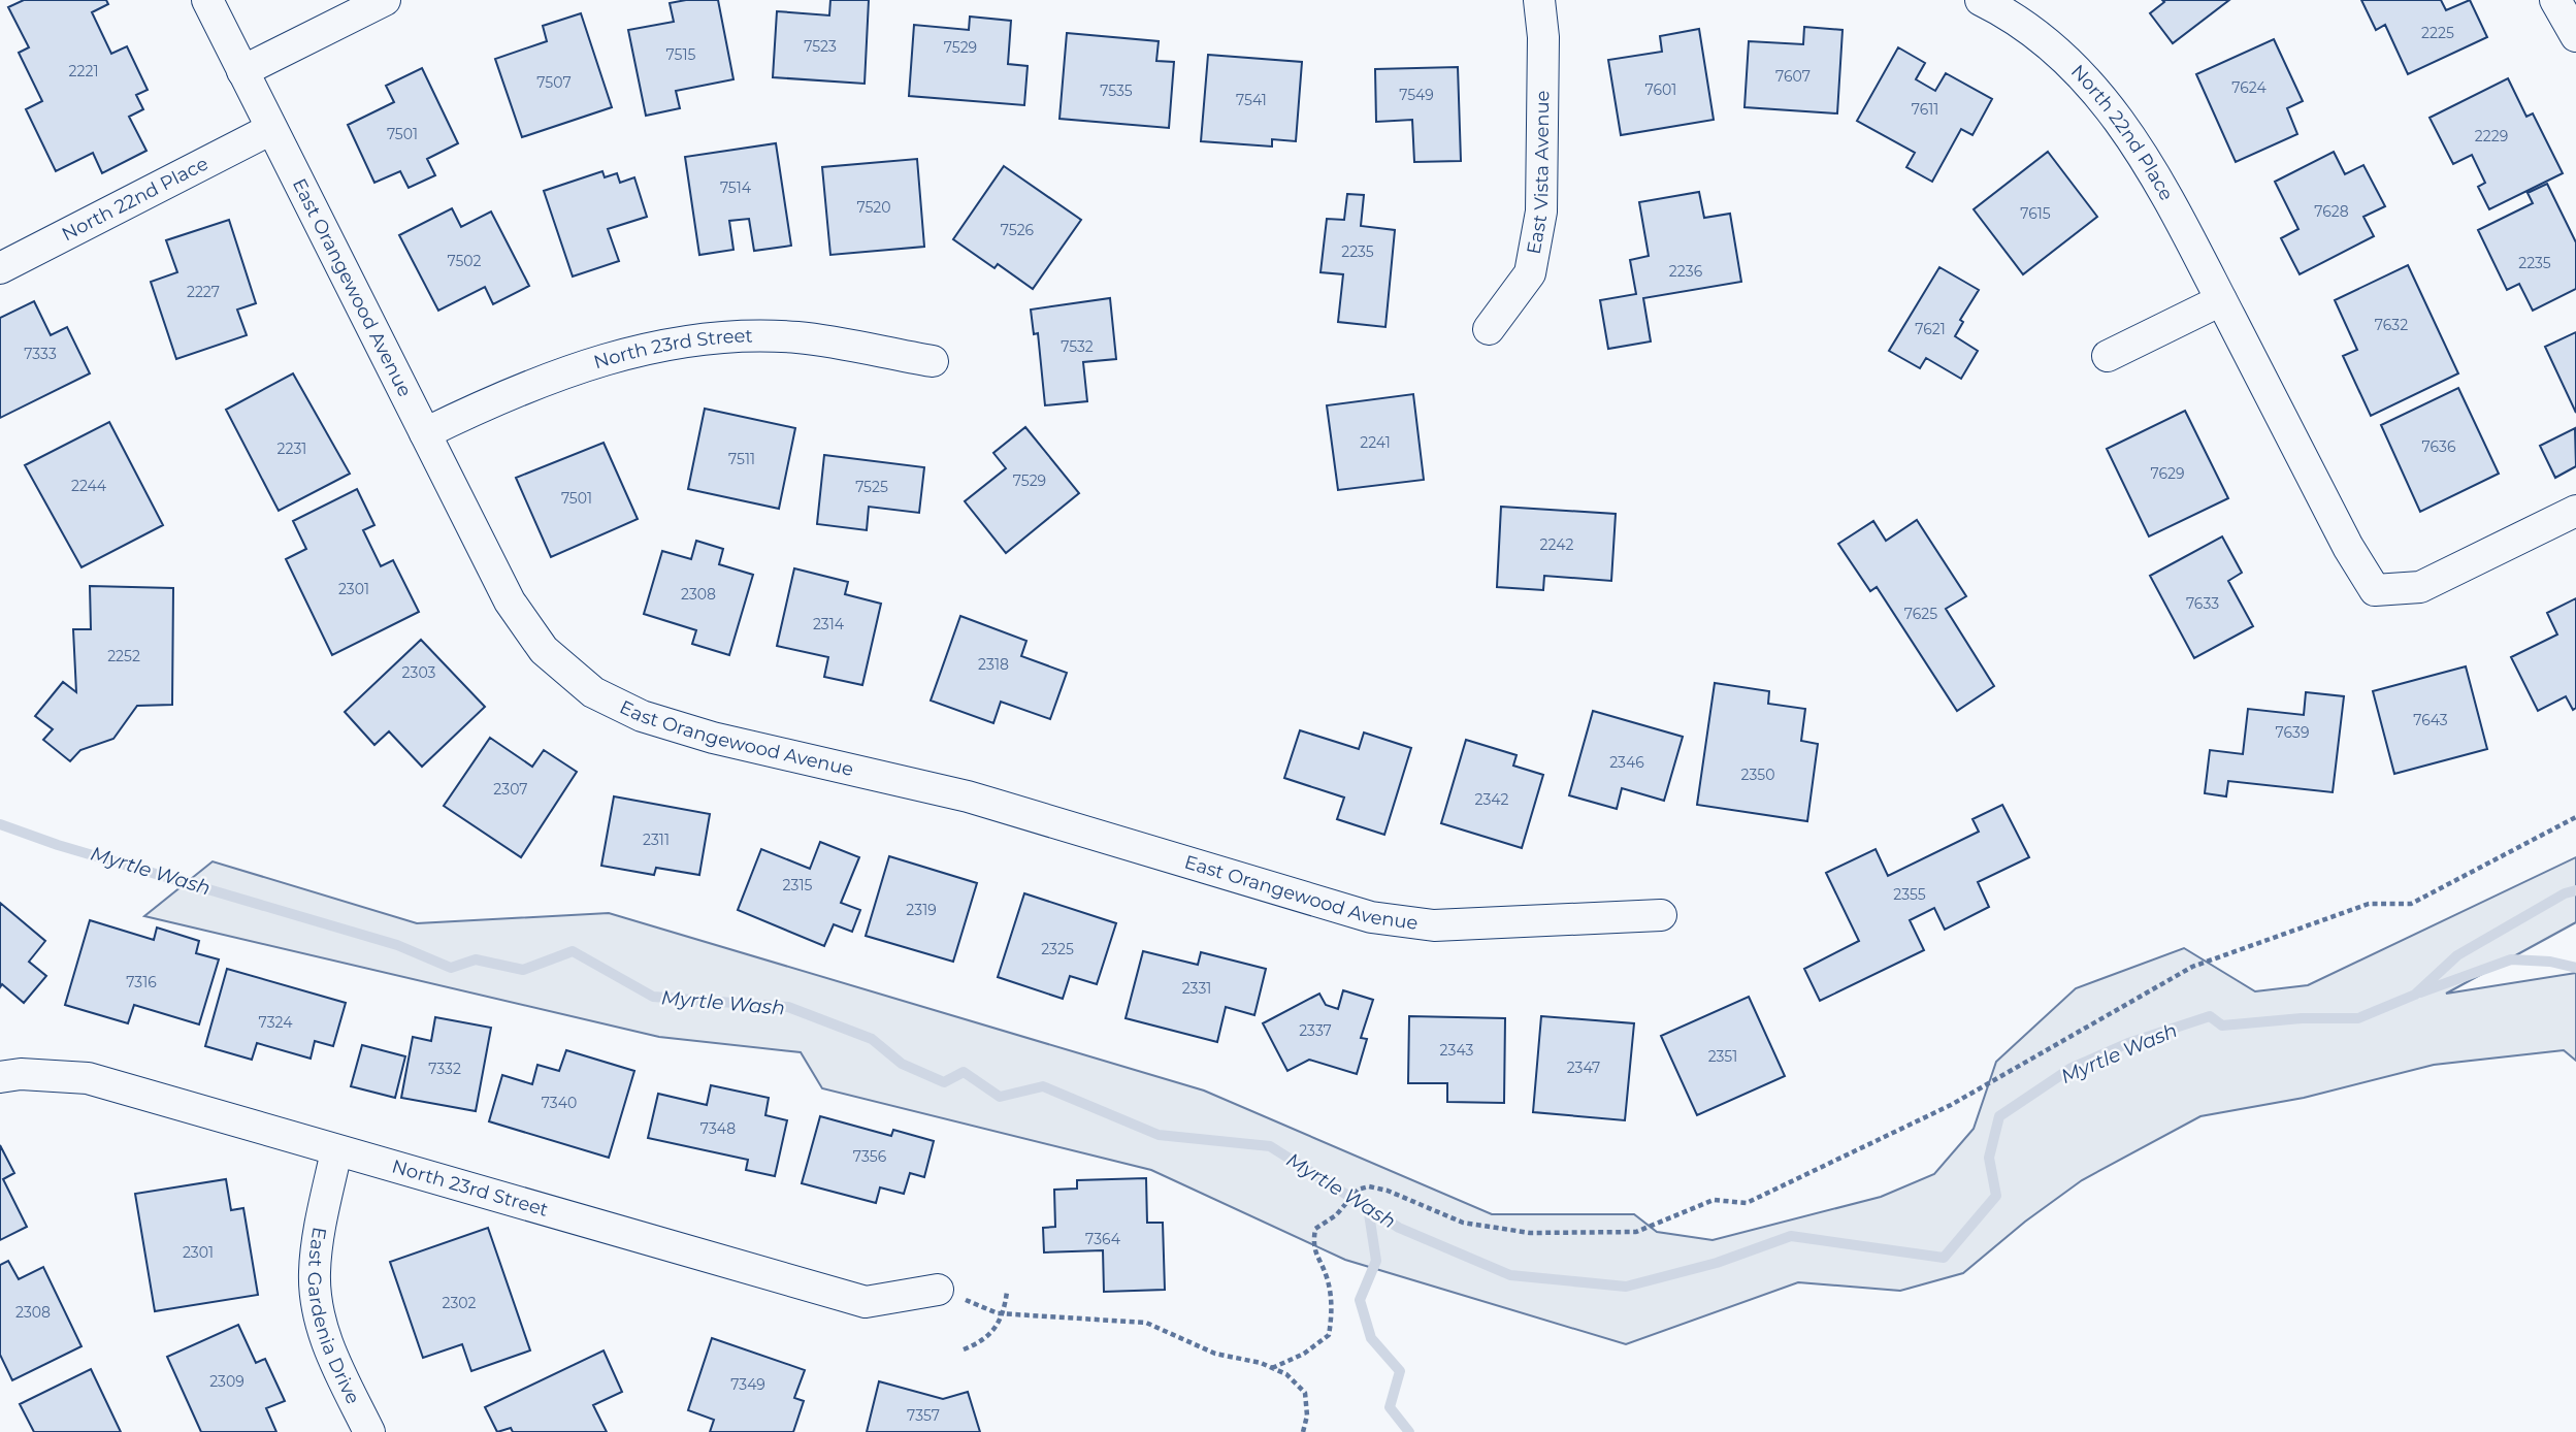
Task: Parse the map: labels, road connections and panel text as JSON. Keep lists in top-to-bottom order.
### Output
{
  "streets": {
    "street": [
      "North 22nd Place",
      "East Vista Avenue",
      "East Orangewood Avenue",
      "North 23rd Street",
      "East Gardenia Drive"
    ]
  },
  "crossings": [
    ["North 22nd Place", "East Orangewood Avenue"],
    ["East Orangewood Avenue", "North 23rd Street"],
    ["North 23rd Street", "East Gardenia Drive"]
  ],
  "water": ["Myrtle Wash"],
  "house_numbers": [
    "2225",
    "7523",
    "7529",
    "7515",
    "2221",
    "7607",
    "7507",
    "7624",
    "7601",
    "7535",
    "7549",
    "7541",
    "7611",
    "7501",
    "2229",
    "7514",
    "7520",
    "7628",
    "7615",
    "7526",
    "2235",
    "7502",
    "2235",
    "2236",
    "2227",
    "7632",
    "7621",
    "7532",
    "7333",
    "2241",
    "7636",
    "2231",
    "7511",
    "7629",
    "7529",
    "2244",
    "7525",
    "7501",
    "2242",
    "2301",
    "2308",
    "7633",
    "7625",
    "2314",
    "2252",
    "2318",
    "2303",
    "7643",
    "7639",
    "2346",
    "2350",
    "2307",
    "2342",
    "2311",
    "2315",
    "2355",
    "2319",
    "2325",
    "7316",
    "2331",
    "7324",
    "2337",
    "2343",
    "2351",
    "2347",
    "7332",
    "7340",
    "7348",
    "7356",
    "7364",
    "2301",
    "2302",
    "2308",
    "2309",
    "7349",
    "7357"
  ]
}
